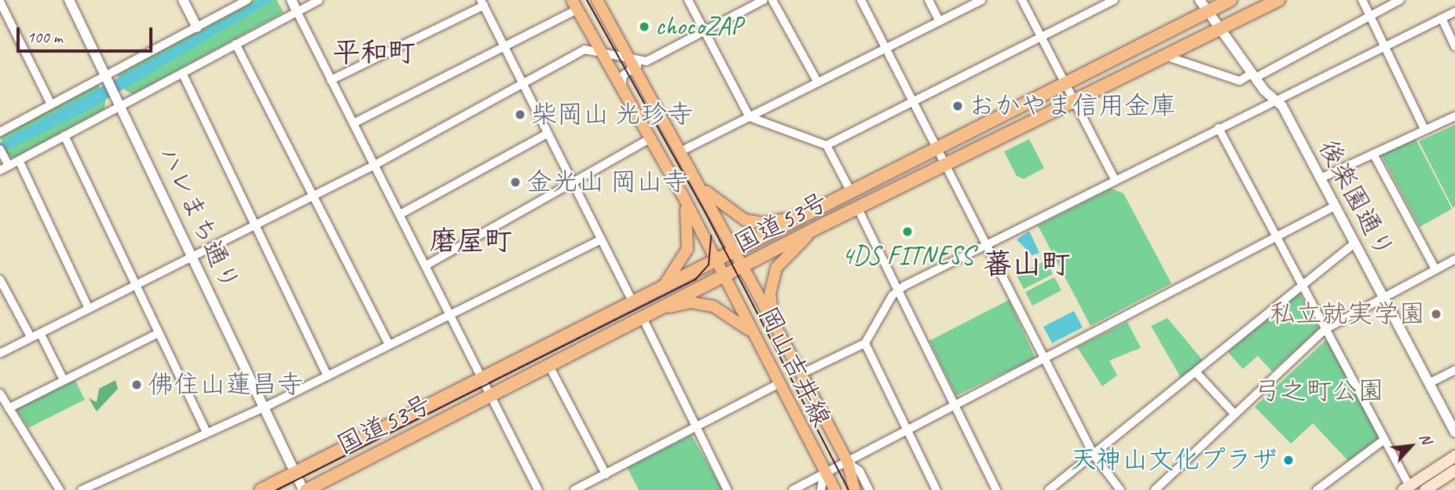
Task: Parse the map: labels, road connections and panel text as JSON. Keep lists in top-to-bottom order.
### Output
{
  "streets": {
    "highway": ["国道53号"],
    "main road": ["岡山吉井線"],
    "street": ["後楽園通り", "ハレまち通り"]
  },
  "crossings": [
    ["後楽園通り", "国道53号"],
    ["ハレまち通り", "国道53号"],
    ["国道53号", "岡山吉井線"]
  ],
  "districts": ["平和町", "磨屋町", "蕃山町"],
  "parks": ["弓之町公園"],
  "places": [
    "chocoZAP",
    "おかやま信用金庫",
    "柴岡山 光珍寺",
    "金光山 岡山寺",
    "4DS FITNESS",
    "私立就実学園",
    "佛住山蓮昌寺",
    "天神山文化プラザ"
  ],
  "scale_bar": "100 m",
  "north": "top right"
}
